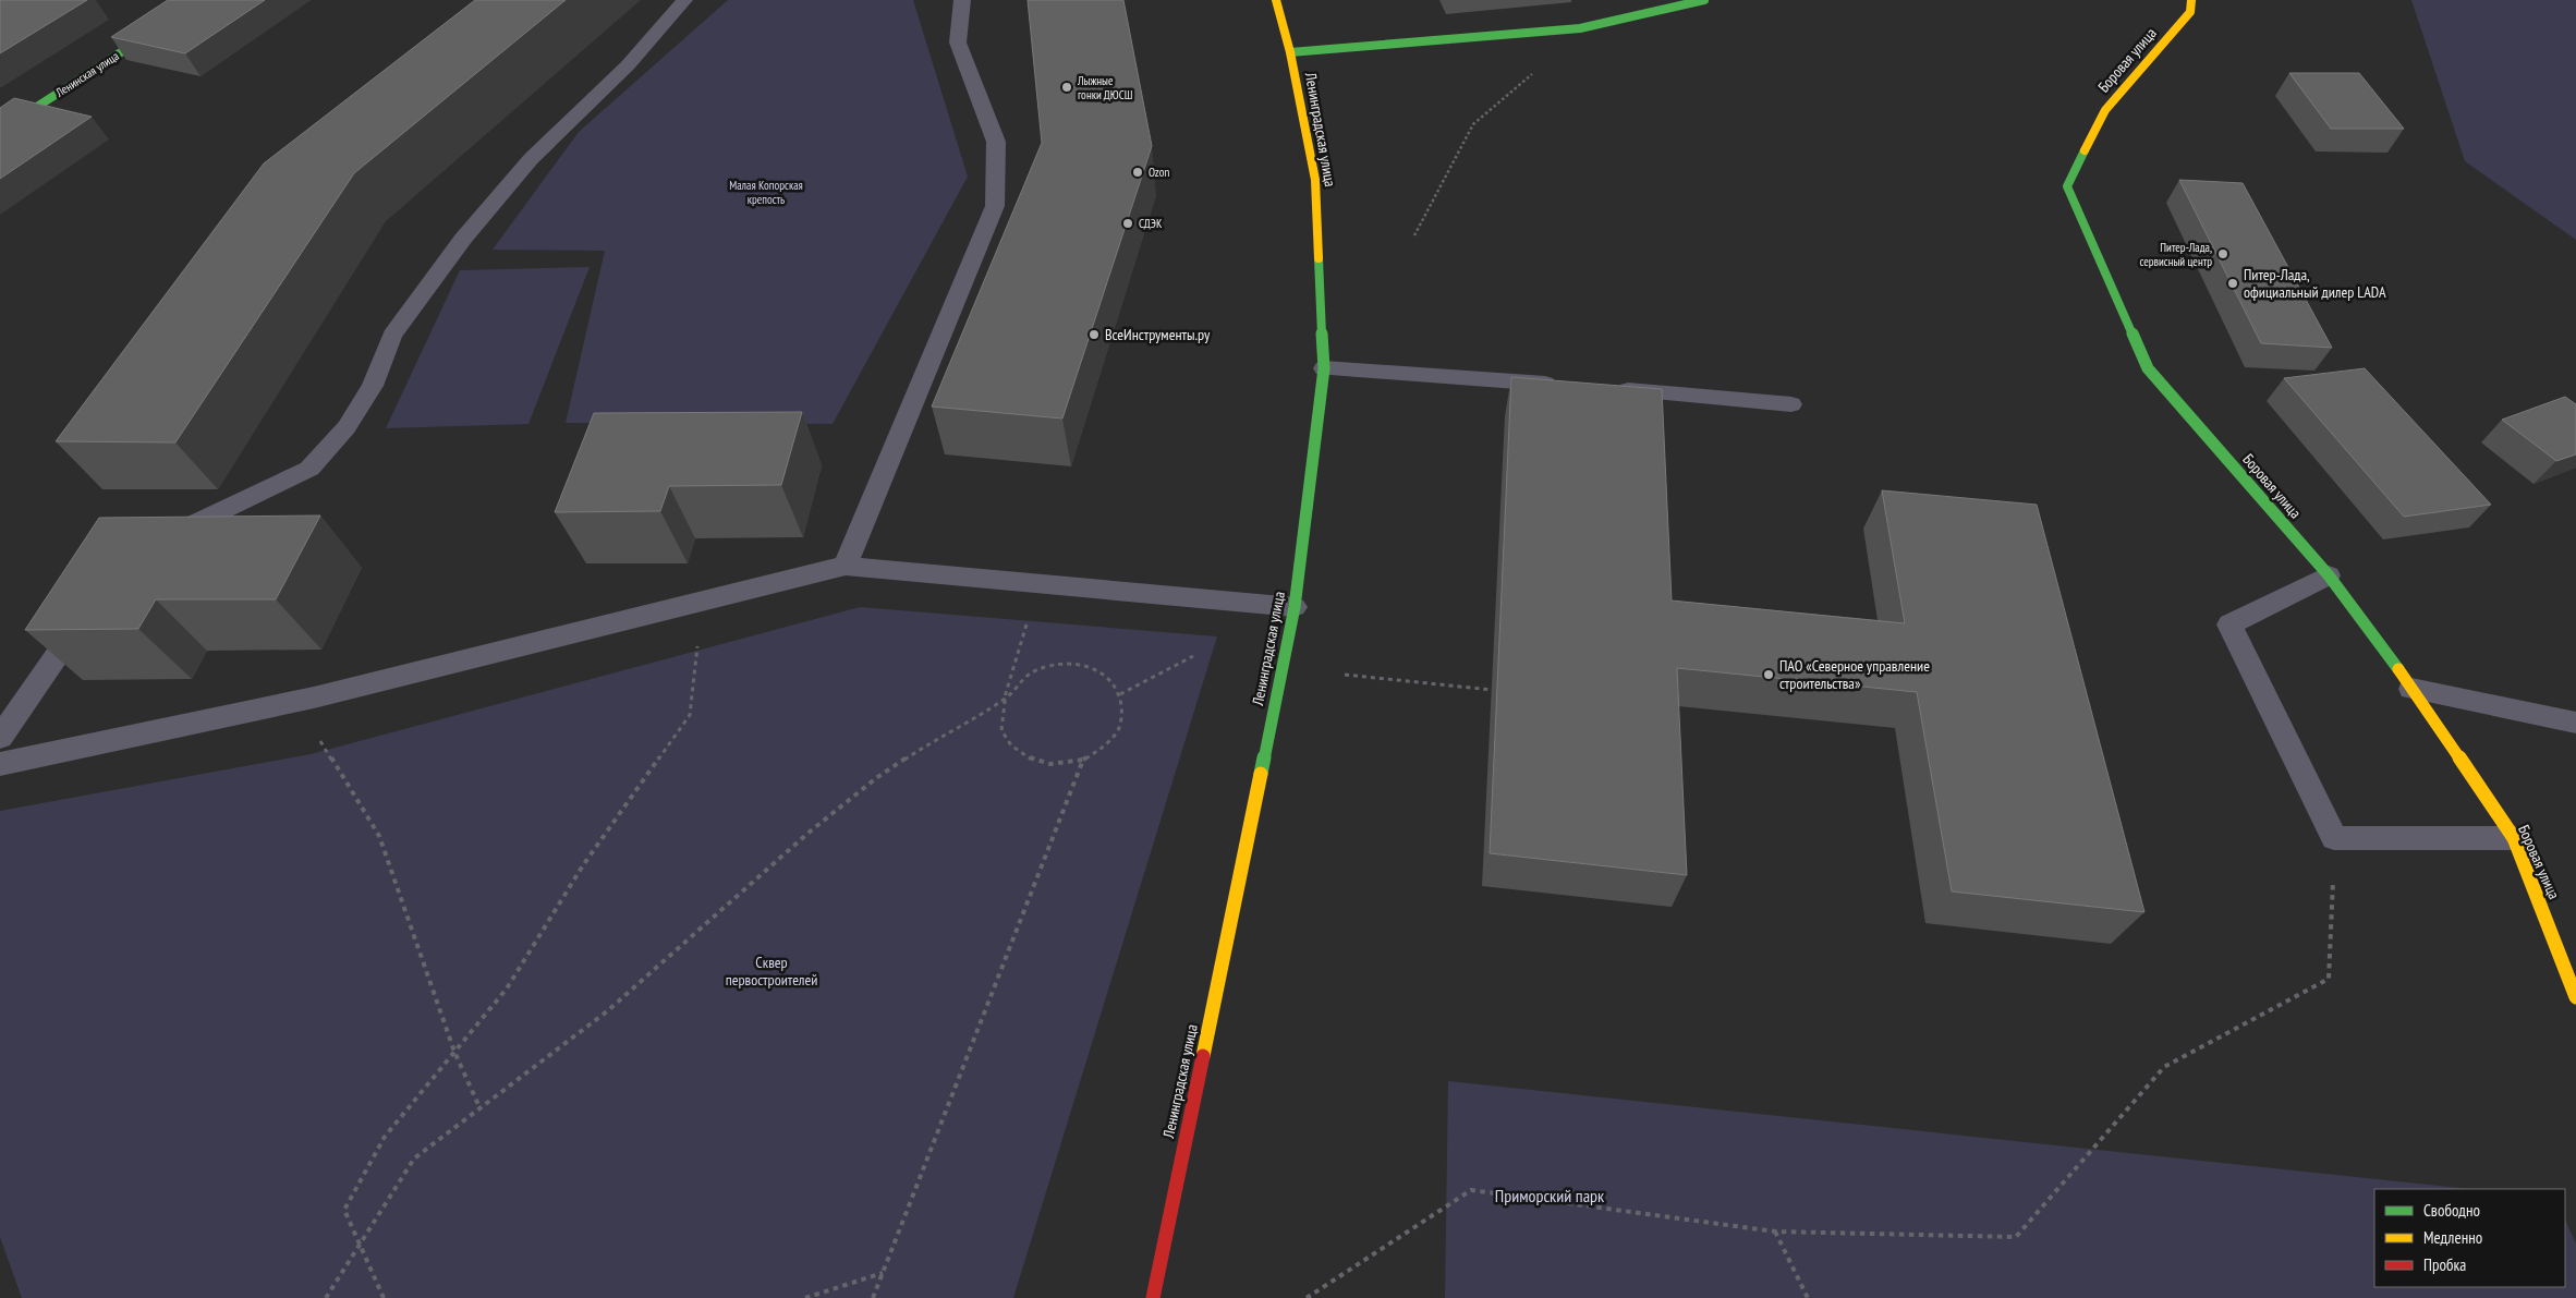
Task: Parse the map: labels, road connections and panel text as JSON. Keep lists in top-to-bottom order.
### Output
{
  "streets": {
    "street": ["Боровая улица", "Ленинская улица", "Ленинградская улица"]
  },
  "parks": ["Малая Копорская крепость", "Сквер первостроителей", "Приморский парк"],
  "places": [
    "Лыжные гонки ДЮСШ",
    "Ozon",
    "СДЭК",
    "Питер-Лада, сервисный центр",
    "Питер-Лада, официальный дилер LADA",
    "ВсеИнструменты.ру",
    "ПАО «Северное управление строительства»"
  ],
  "legend": ["Свободно", "Медленно", "Пробка"]
}
